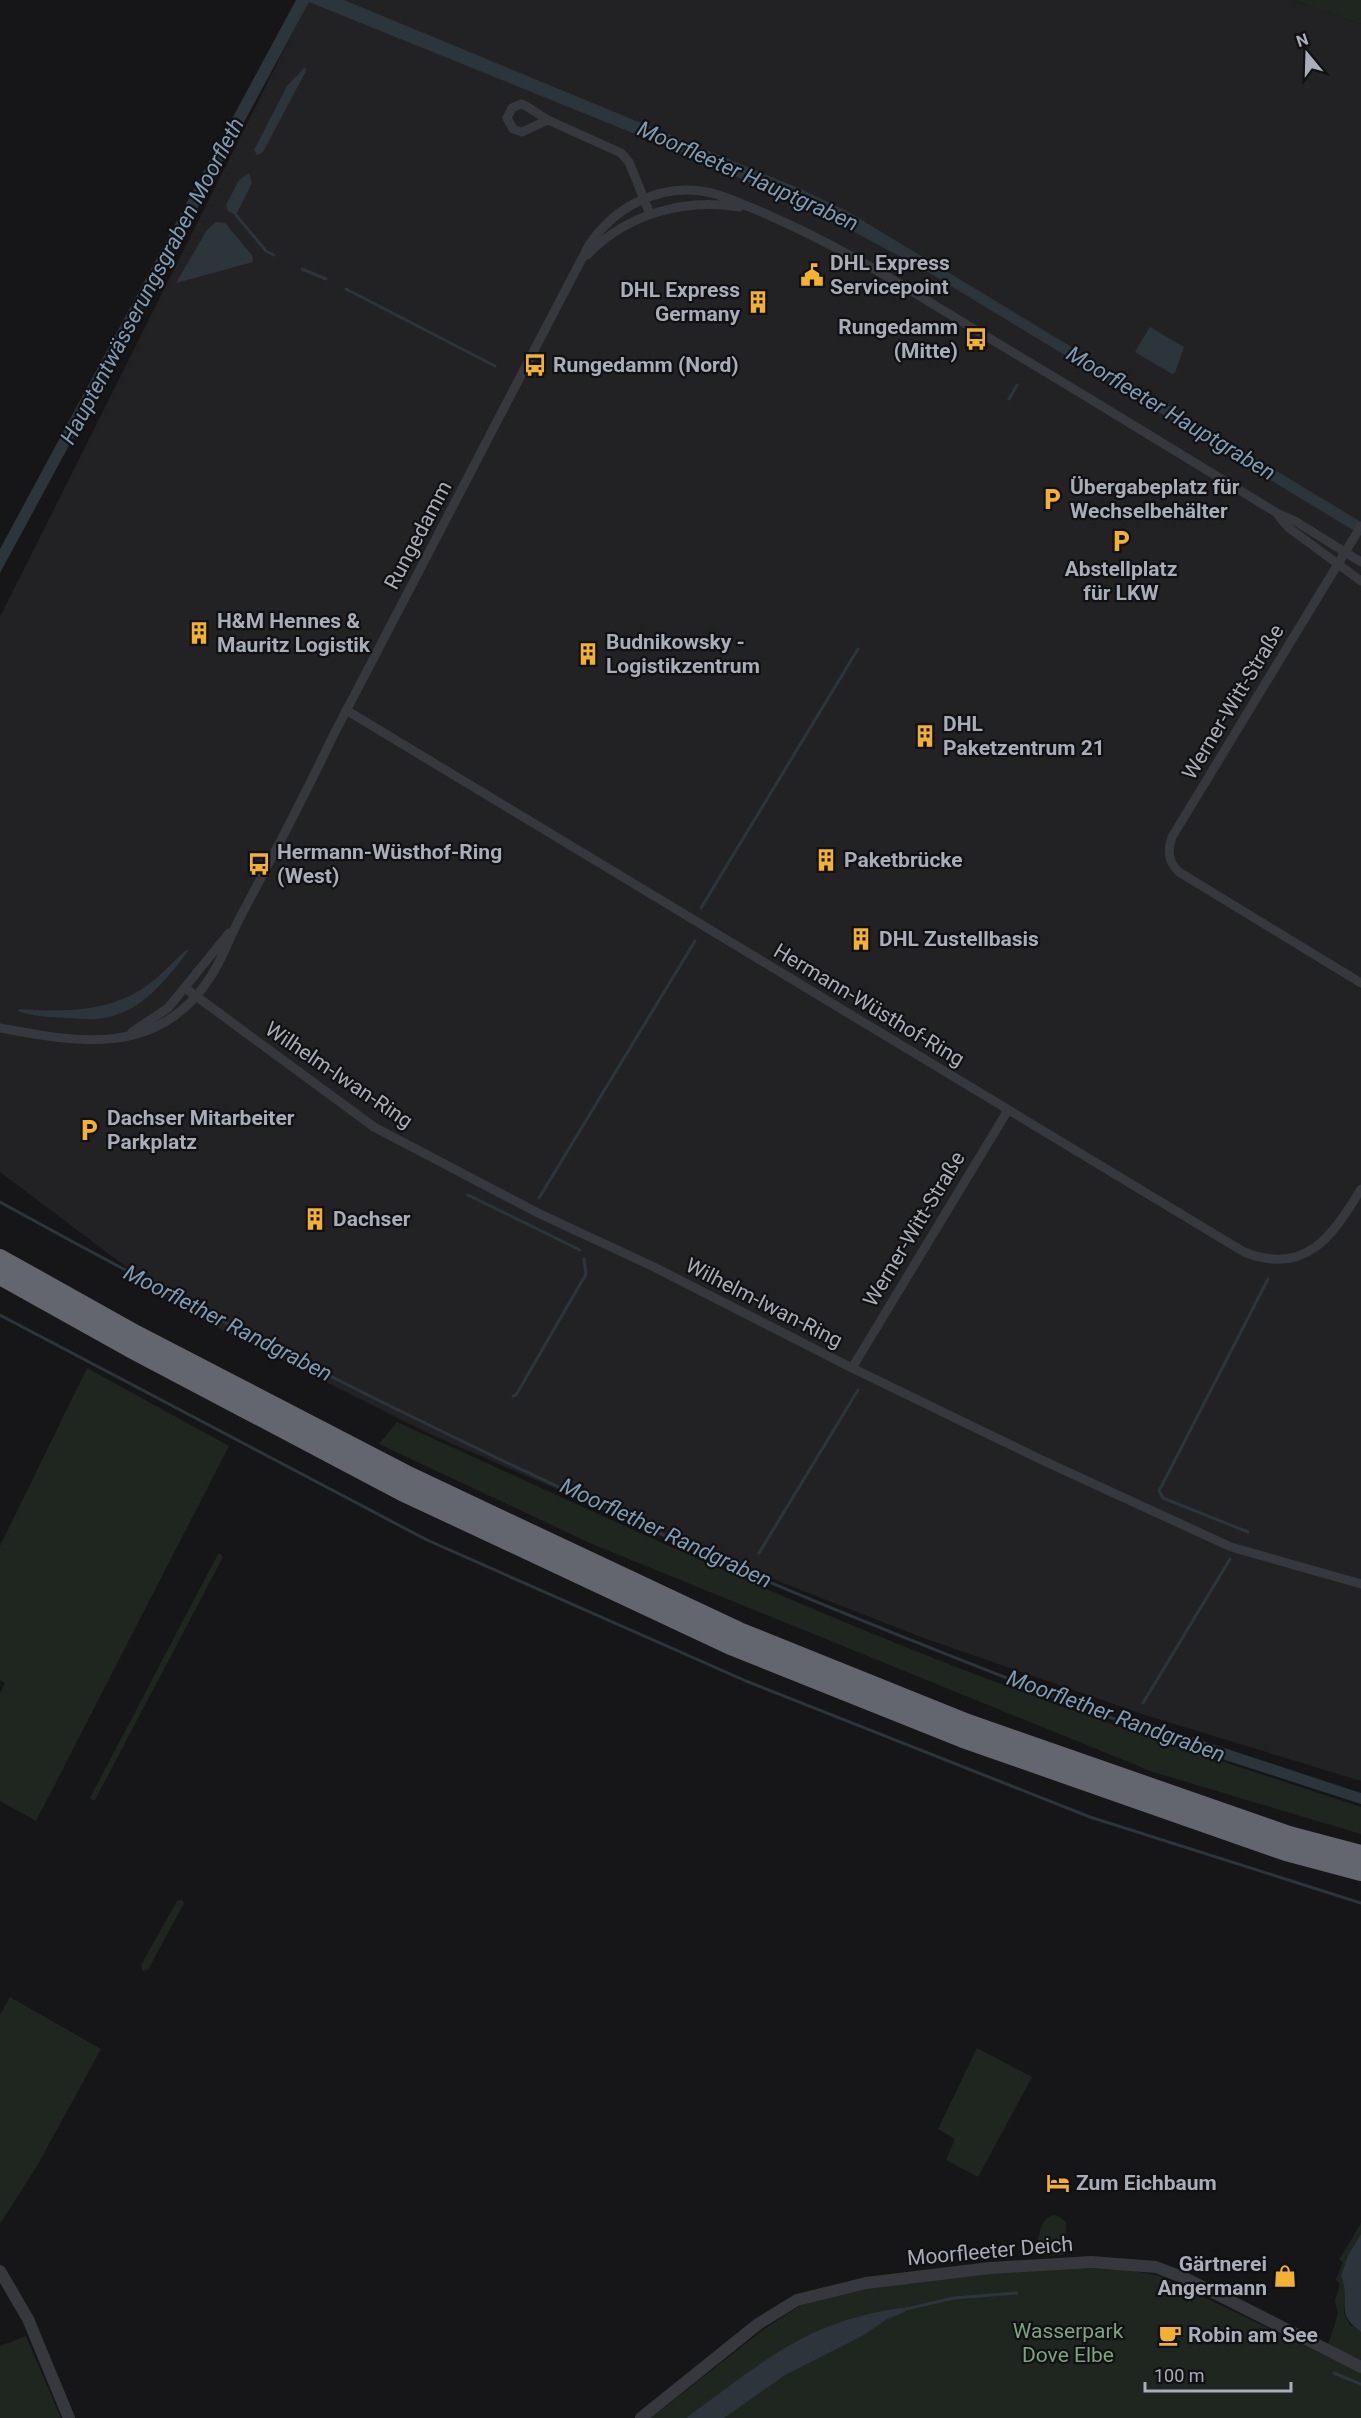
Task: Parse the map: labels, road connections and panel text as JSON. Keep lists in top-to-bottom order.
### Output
{
  "streets": {
    "street": [
      "Rungedamm",
      "Werner-Witt-Straße",
      "Hermann-Wüsthof-Ring",
      "Wilhelm-Iwan-Ring",
      "Moorfleeter Deich"
    ]
  },
  "crossings": [
    ["Rungedamm", "Werner-Witt-Straße"],
    ["Rungedamm", "Hermann-Wüsthof-Ring"],
    ["Rungedamm", "Wilhelm-Iwan-Ring"],
    ["Werner-Witt-Straße", "Hermann-Wüsthof-Ring"],
    ["Werner-Witt-Straße", "Wilhelm-Iwan-Ring"]
  ],
  "water": ["Moorfleeter Hauptgraben", "Hauptentwässerungsgraben Moorfleth", "Moorflether Randgraben"],
  "parks": ["Wasserpark Dove Elbe"],
  "places": {
    "public building": ["DHL Express Servicepoint"],
    "building": [
      "DHL Express Germany",
      "H&M Hennes & Mauritz Logistik",
      "Budnikowsky - Logistikzentrum",
      "DHL Paketzentrum 21",
      "Paketbrücke",
      "DHL Zustellbasis",
      "Dachser"
    ],
    "bus stop": ["Rungedamm (Mitte)", "Rungedamm (Nord)", "Hermann-Wüsthof-Ring (West)"],
    "parking": ["Übergabeplatz für Wechselbehälter", "Abstellplatz für LKW", "Dachser Mitarbeiter Parkplatz"],
    "hotel": ["Zum Eichbaum"],
    "shop": ["Gärtnerei Angermann"],
    "cafe": ["Robin am See"]
  },
  "scale_bar": "100 m",
  "north": "top"
}
